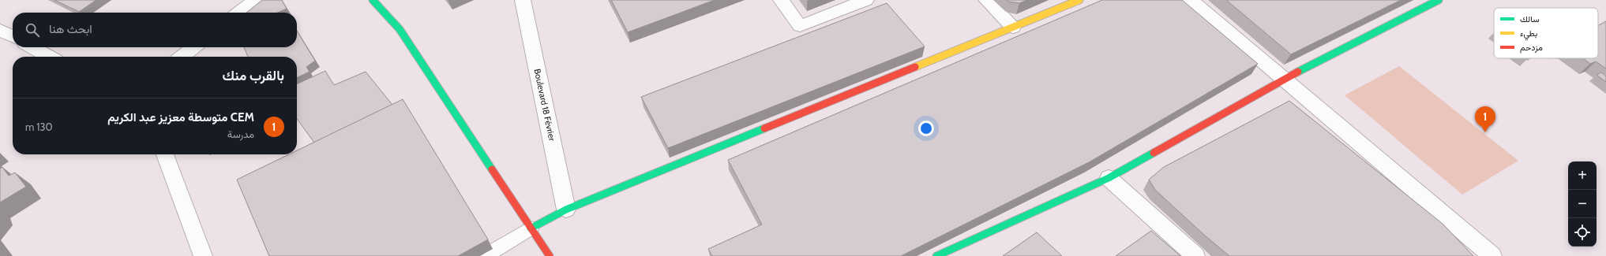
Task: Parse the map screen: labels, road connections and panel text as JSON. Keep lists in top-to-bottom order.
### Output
{
  "streets": {
    "street": ["Boulevard 18 Février"]
  },
  "legend": ["سالك", "بطيء", "مزدحم"],
  "page": {
    "search": "ابحث هنا",
    "heading": "بالقرب منك",
    "list": [
      {
        "mark": "1",
        "name": "CEM متوسطة معزيز عبد الكريم",
        "note": "مدرسة",
        "value": "130 m"
      }
    ],
    "pins": "1",
    "map_buttons": ["+", "−"]
  }
}
